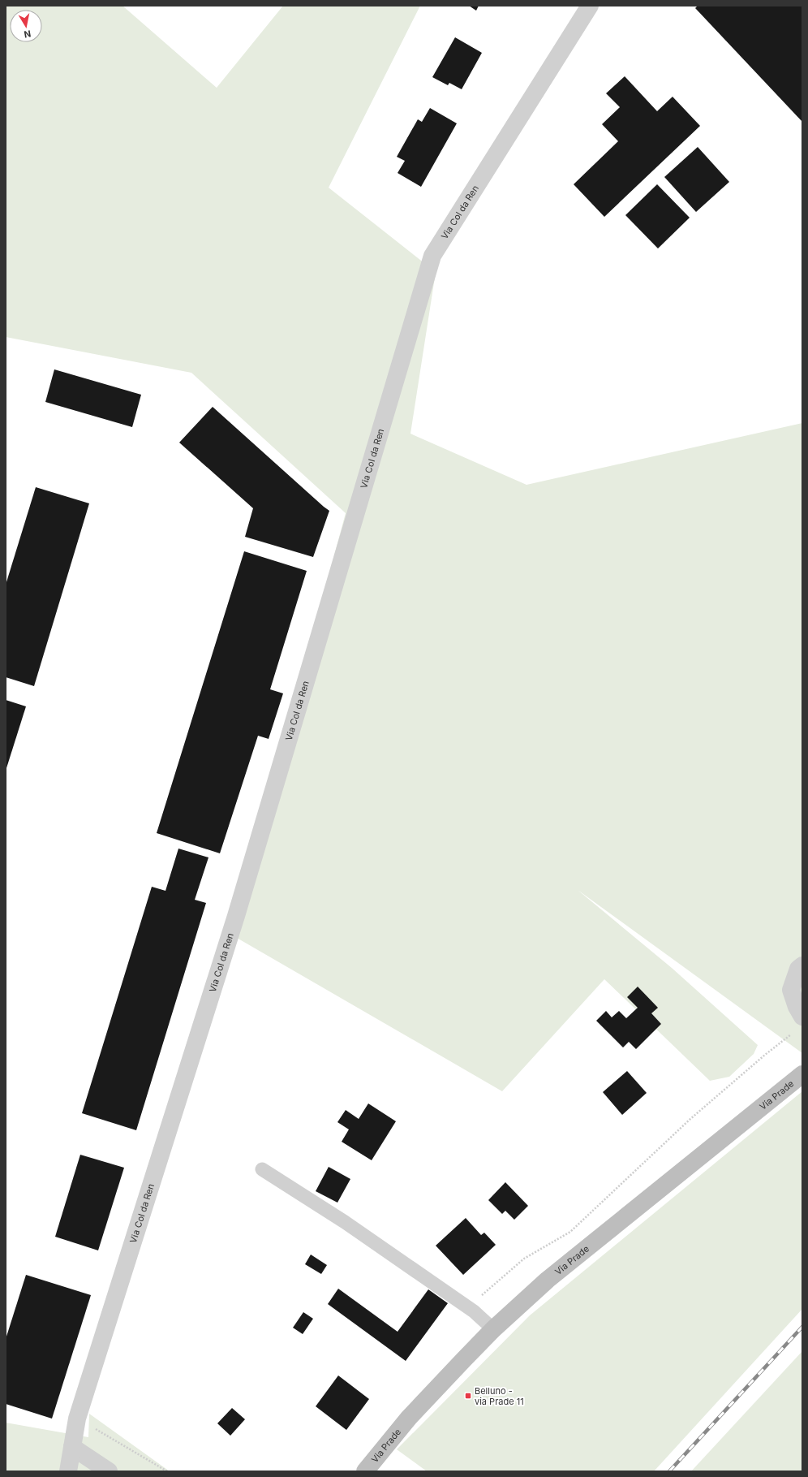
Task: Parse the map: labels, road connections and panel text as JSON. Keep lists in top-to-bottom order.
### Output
{
  "streets": {
    "main road": ["Via Prade"],
    "street": ["Via Col da Ren"]
  },
  "places": {
    "transit": ["Belluno - via Prade 11"]
  },
  "north": "bottom"
}
